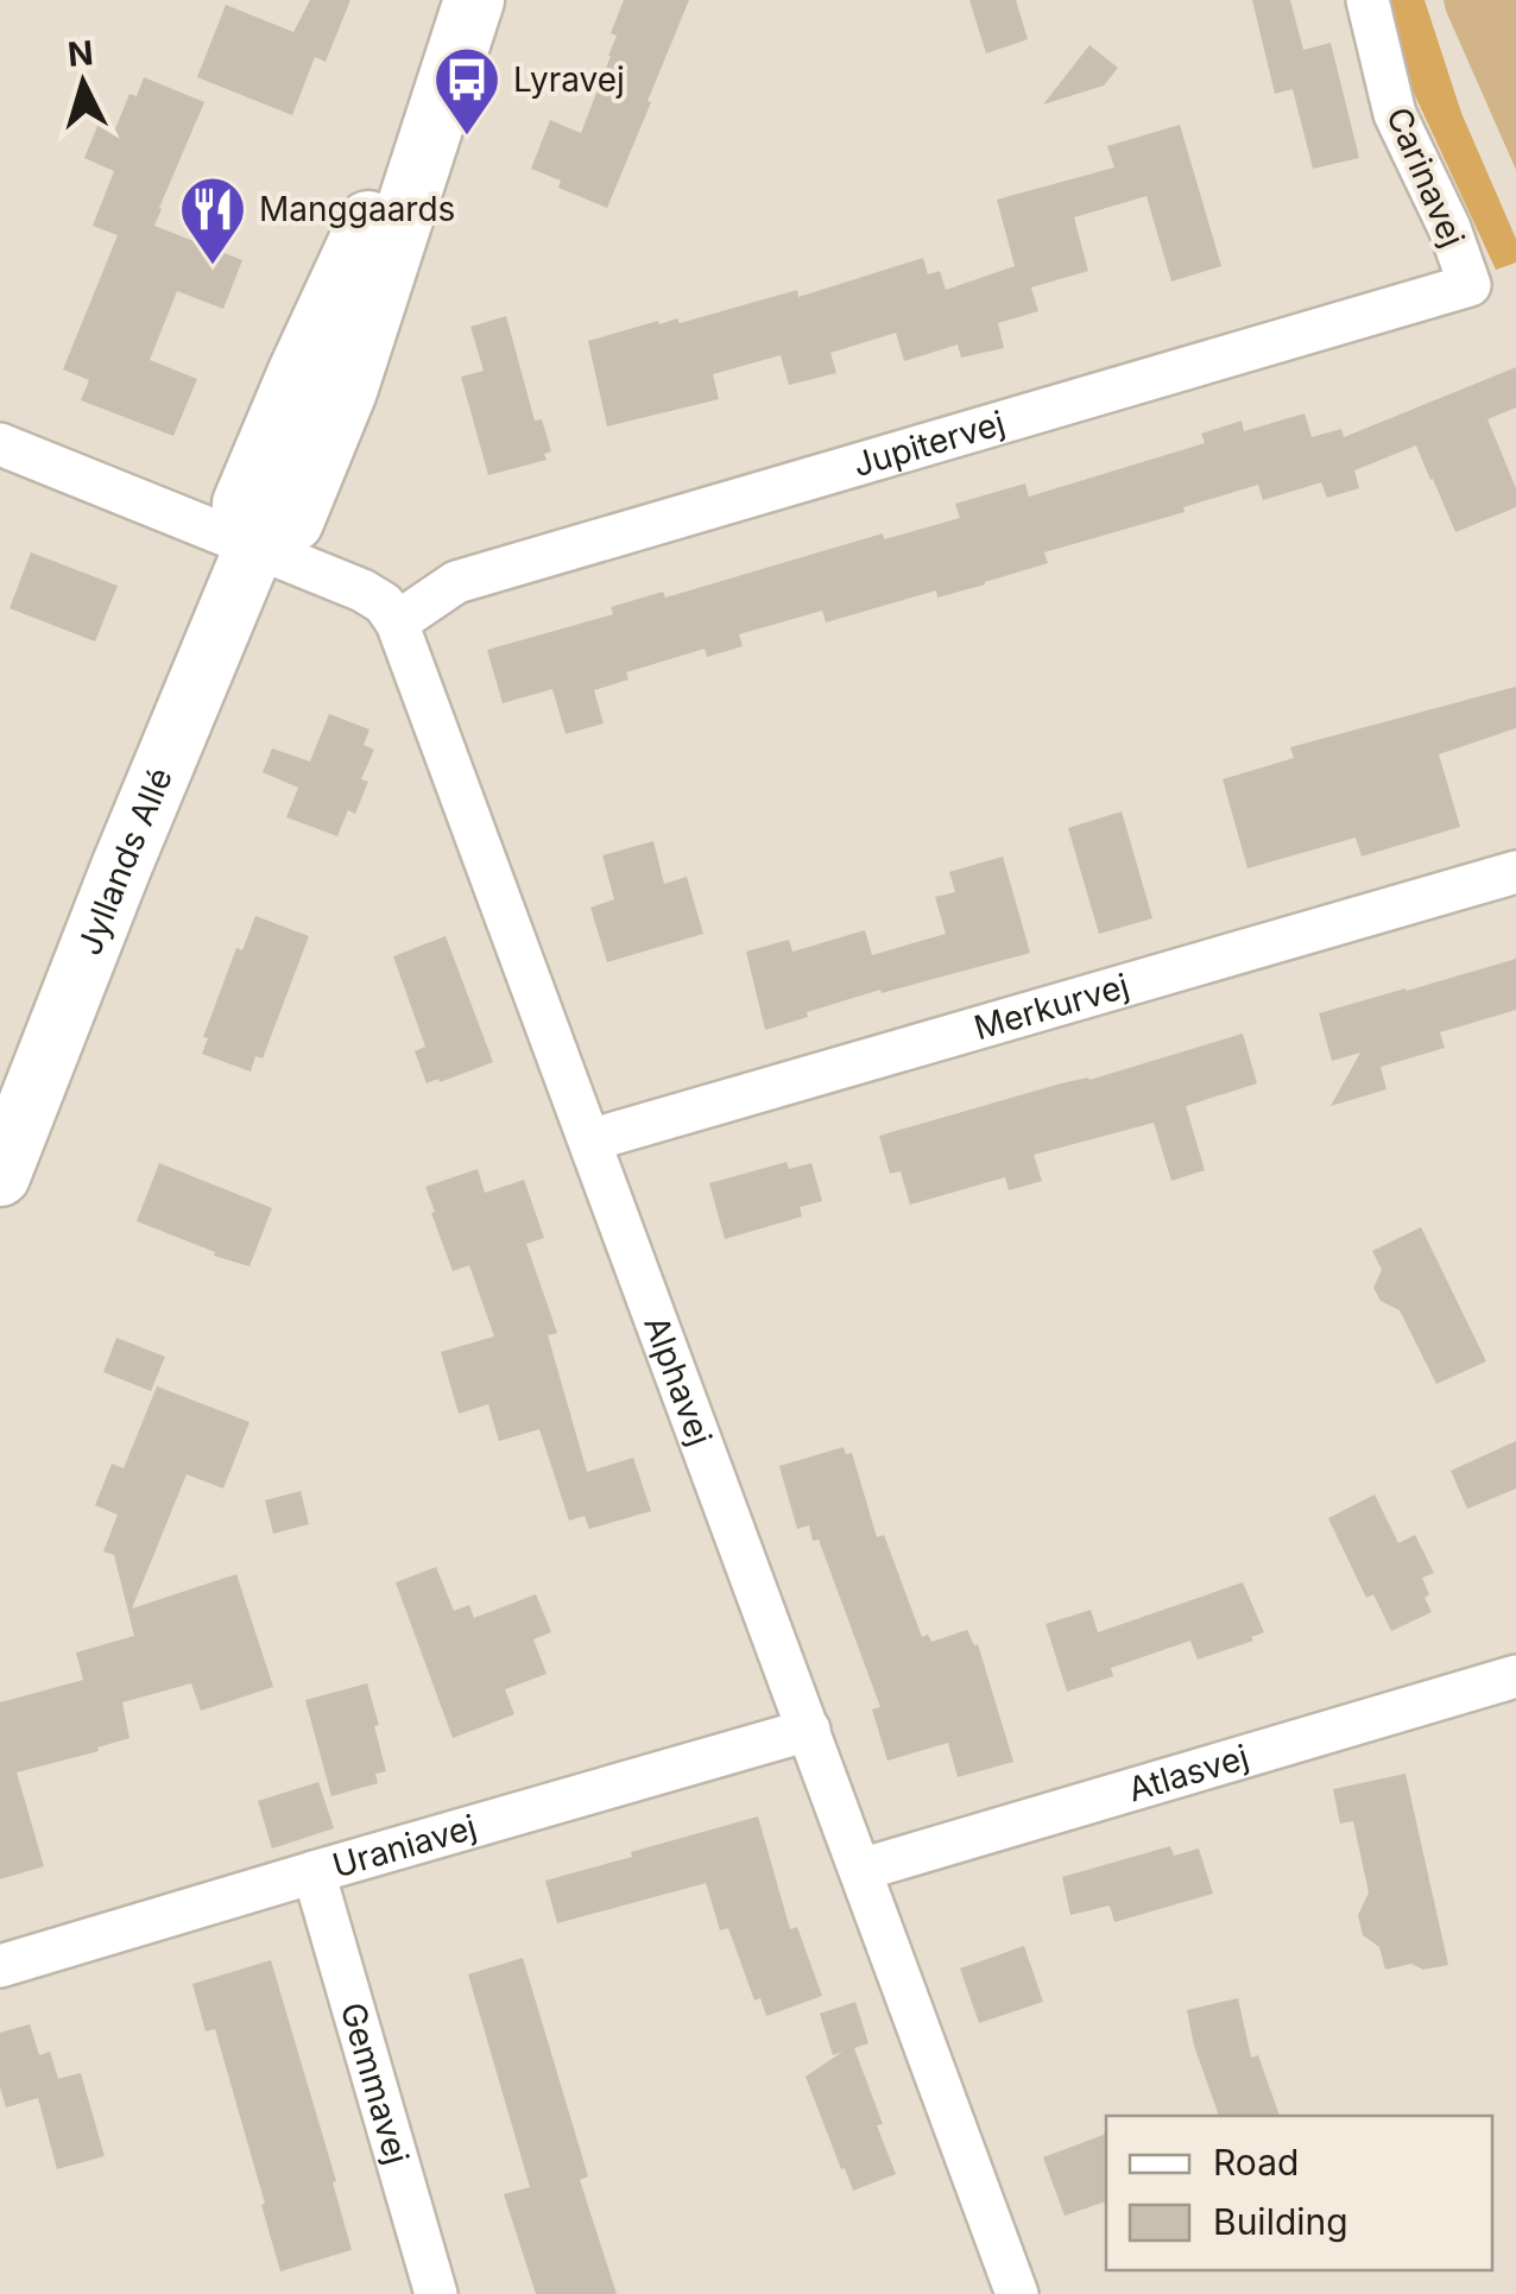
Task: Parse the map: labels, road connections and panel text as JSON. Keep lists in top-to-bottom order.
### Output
{
  "streets": {
    "street": [
      "Carinavej",
      "Jupitervej",
      "Jyllands Allé",
      "Merkurvej",
      "Alphavej",
      "Atlasvej",
      "Uraniavej",
      "Gemmavej"
    ]
  },
  "crossings": [
    ["Carinavej", "Jupitervej"],
    ["Jupitervej", "Alphavej"],
    ["Merkurvej", "Alphavej"],
    ["Alphavej", "Atlasvej"],
    ["Alphavej", "Uraniavej"],
    ["Uraniavej", "Gemmavej"]
  ],
  "places": {
    "bus stop": ["Lyravej"],
    "restaurant": ["Manggaards"]
  },
  "legend": ["Road", "Building"],
  "north": "top"
}
